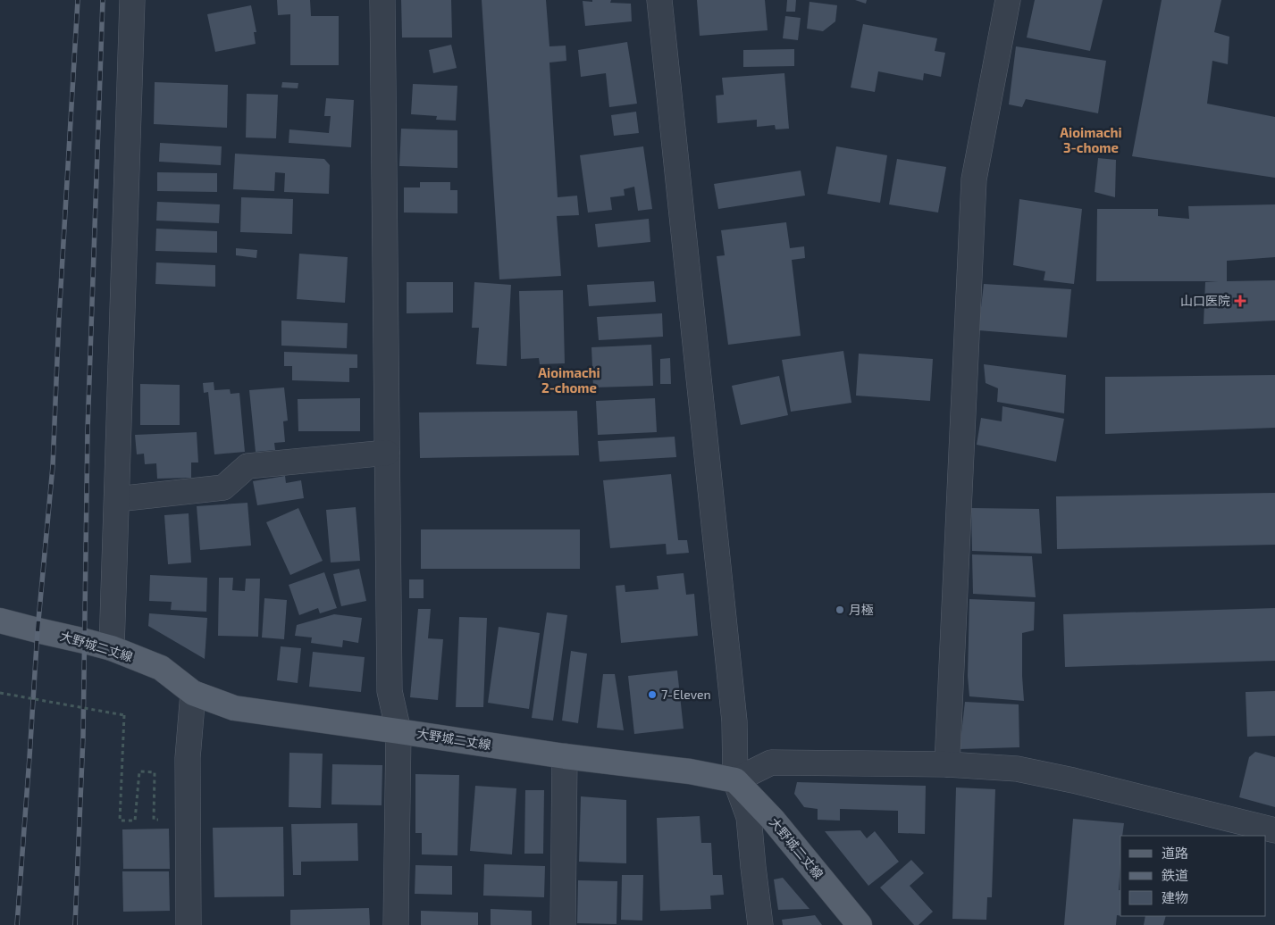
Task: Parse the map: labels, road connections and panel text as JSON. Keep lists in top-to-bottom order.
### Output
{
  "streets": {
    "main road": ["大野城二丈線"]
  },
  "districts": ["Aioimachi 3-chome", "Aioimachi 2-chome"],
  "places": {
    "health": ["山口医院"],
    "other": ["月極", "7-Eleven"]
  },
  "legend": ["道路", "鉄道", "建物"]
}
